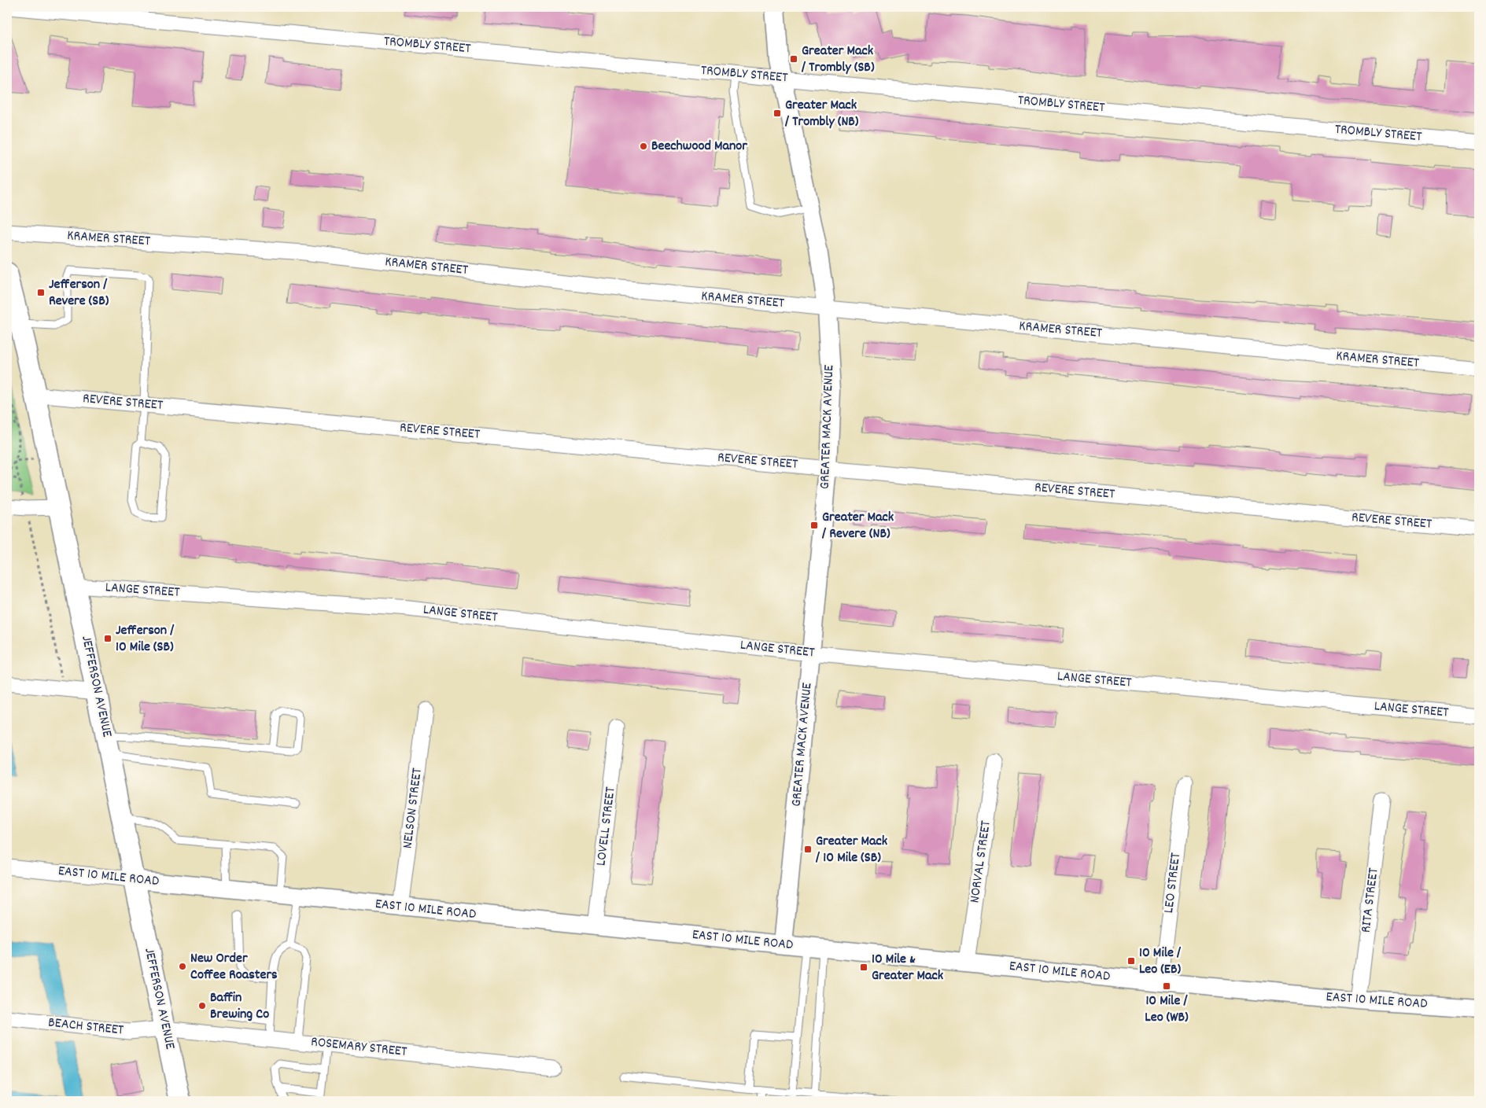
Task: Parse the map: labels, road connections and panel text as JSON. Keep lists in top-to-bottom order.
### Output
{
  "streets": {
    "main road": ["JEFFERSON AVENUE"],
    "street": [
      "TROMBLY STREET",
      "KRAMER STREET",
      "REVERE STREET",
      "GREATER MACK AVENUE",
      "LANGE STREET",
      "NELSON STREET",
      "LOVELL STREET",
      "NORVAL STREET",
      "EAST 10 MILE ROAD",
      "LEO STREET",
      "RITA STREET",
      "BEACH STREET",
      "ROSEMARY STREET"
    ]
  },
  "crossings": [
    ["TROMBLY STREET", "GREATER MACK AVENUE"],
    ["KRAMER STREET", "GREATER MACK AVENUE"],
    ["REVERE STREET", "GREATER MACK AVENUE"],
    ["REVERE STREET", "JEFFERSON AVENUE"],
    ["GREATER MACK AVENUE", "LANGE STREET"],
    ["GREATER MACK AVENUE", "EAST 10 MILE ROAD"],
    ["LANGE STREET", "JEFFERSON AVENUE"],
    ["JEFFERSON AVENUE", "EAST 10 MILE ROAD"],
    ["JEFFERSON AVENUE", "BEACH STREET"],
    ["JEFFERSON AVENUE", "ROSEMARY STREET"],
    ["NELSON STREET", "EAST 10 MILE ROAD"],
    ["LOVELL STREET", "EAST 10 MILE ROAD"],
    ["NORVAL STREET", "EAST 10 MILE ROAD"],
    ["EAST 10 MILE ROAD", "LEO STREET"],
    ["EAST 10 MILE ROAD", "RITA STREET"],
    ["BEACH STREET", "ROSEMARY STREET"]
  ],
  "places": {
    "transit": [
      "Greater Mack / Trombly (SB)",
      "Greater Mack / Trombly (NB)",
      "Jefferson / Revere (SB)",
      "Greater Mack / Revere (NB)",
      "Jefferson / 10 Mile (SB)",
      "Greater Mack / 10 Mile (SB)",
      "10 Mile / Leo (EB)",
      "10 Mile & Greater Mack",
      "10 Mile / Leo (WB)"
    ],
    "other": ["Beechwood Manor", "New Order Coffee Roasters", "Baffin Brewing Co"]
  }
}
